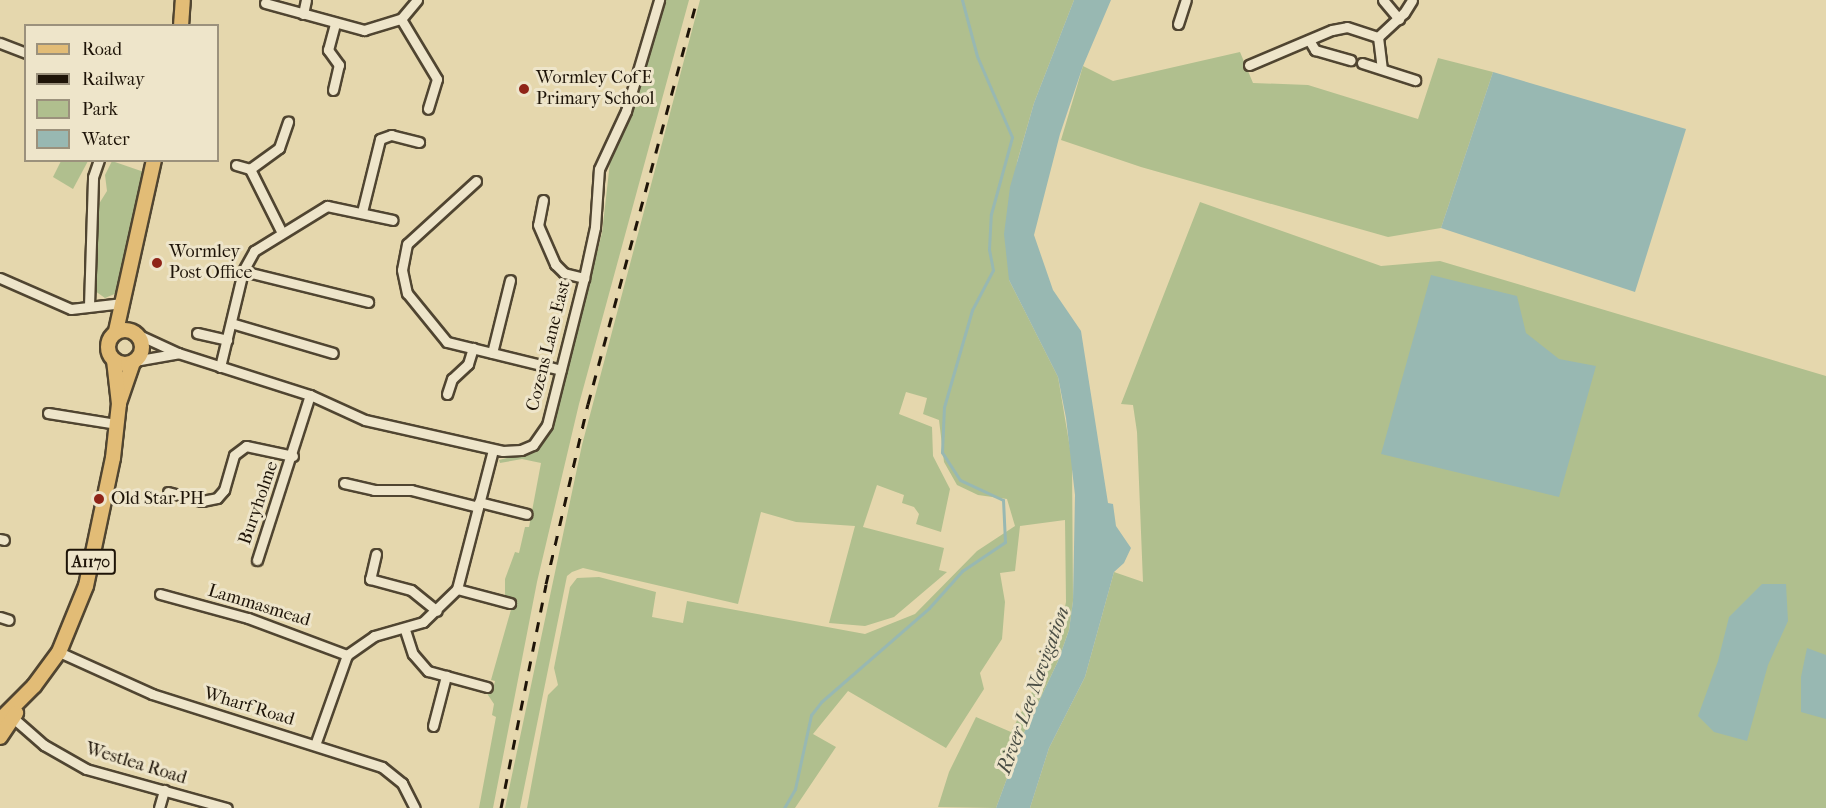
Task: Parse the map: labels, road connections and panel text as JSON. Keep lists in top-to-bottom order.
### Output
{
  "streets": {
    "main road": ["A1170"],
    "street": [
      "Cozens Lane East",
      "Buryholme",
      "Lammasmead",
      "Wharf Road",
      "Westlea Road"
    ]
  },
  "crossings": [
    ["Cozens Lane East", "Buryholme"],
    ["Cozens Lane East", "A1170"],
    ["A1170", "Wharf Road"],
    ["A1170", "Westlea Road"]
  ],
  "water": ["River Lee Navigation"],
  "places": ["Wormley CofE Primary School", "Wormley Post Office", "Old Star PH"],
  "legend": [
    "Road",
    "Railway",
    "Park",
    "Water"
  ]
}
